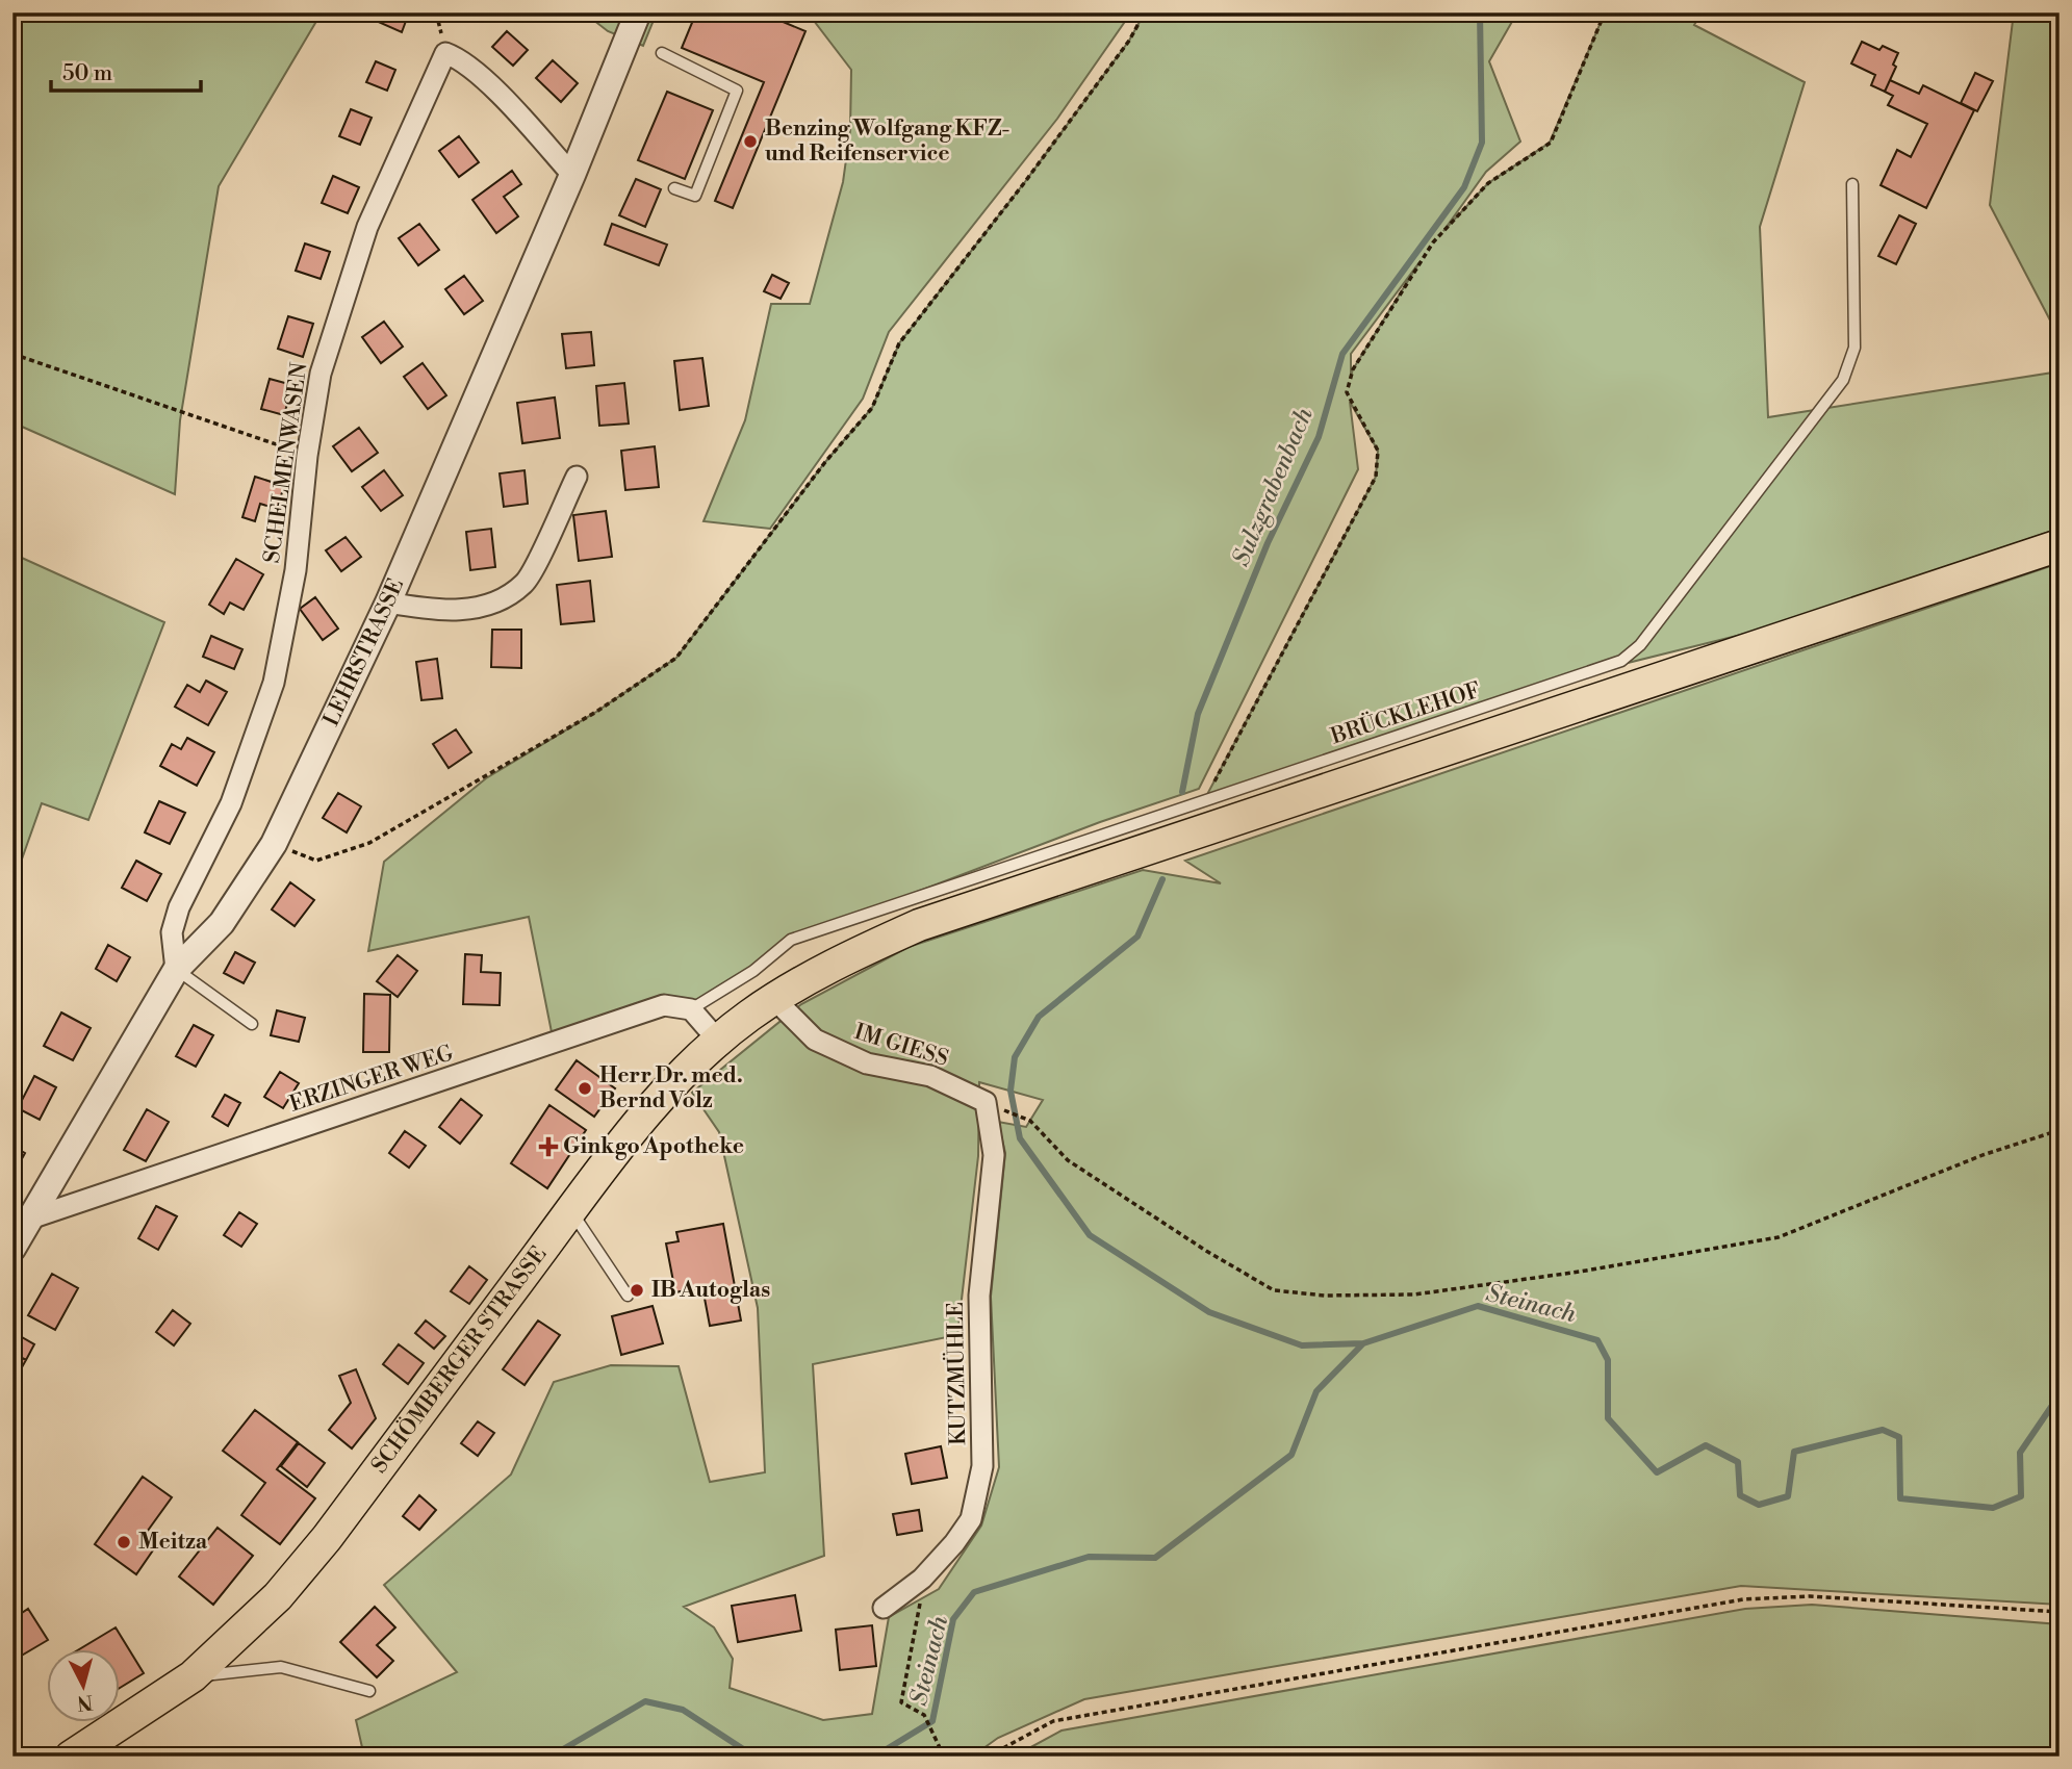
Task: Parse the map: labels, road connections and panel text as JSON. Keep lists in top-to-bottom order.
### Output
{
  "streets": {
    "main road": ["SCHÖMBERGER STRASSE"],
    "street": [
      "SCHELMENWASEN",
      "LEHRSTRASSE",
      "IM GIESS",
      "ERZINGER WEG",
      "KUTZMÜHLE"
    ],
    "lane": ["BRÜCKLEHOF"]
  },
  "crossings": [
    ["SCHELMENWASEN", "LEHRSTRASSE"],
    ["LEHRSTRASSE", "ERZINGER WEG"],
    ["BRÜCKLEHOF", "ERZINGER WEG"],
    ["IM GIESS", "SCHÖMBERGER STRASSE"],
    ["IM GIESS", "KUTZMÜHLE"]
  ],
  "water": ["Sulzgrabenbach", "Steinach"],
  "places": {
    "other": [
      "Benzing Wolfgang KFZ- und Reifenservice",
      "Herr Dr. med. Bernd Volz",
      "IB Autoglas",
      "Meitza"
    ],
    "health": ["Ginkgo Apotheke"]
  },
  "scale_bar": "50 m",
  "north": "bottom"
}
